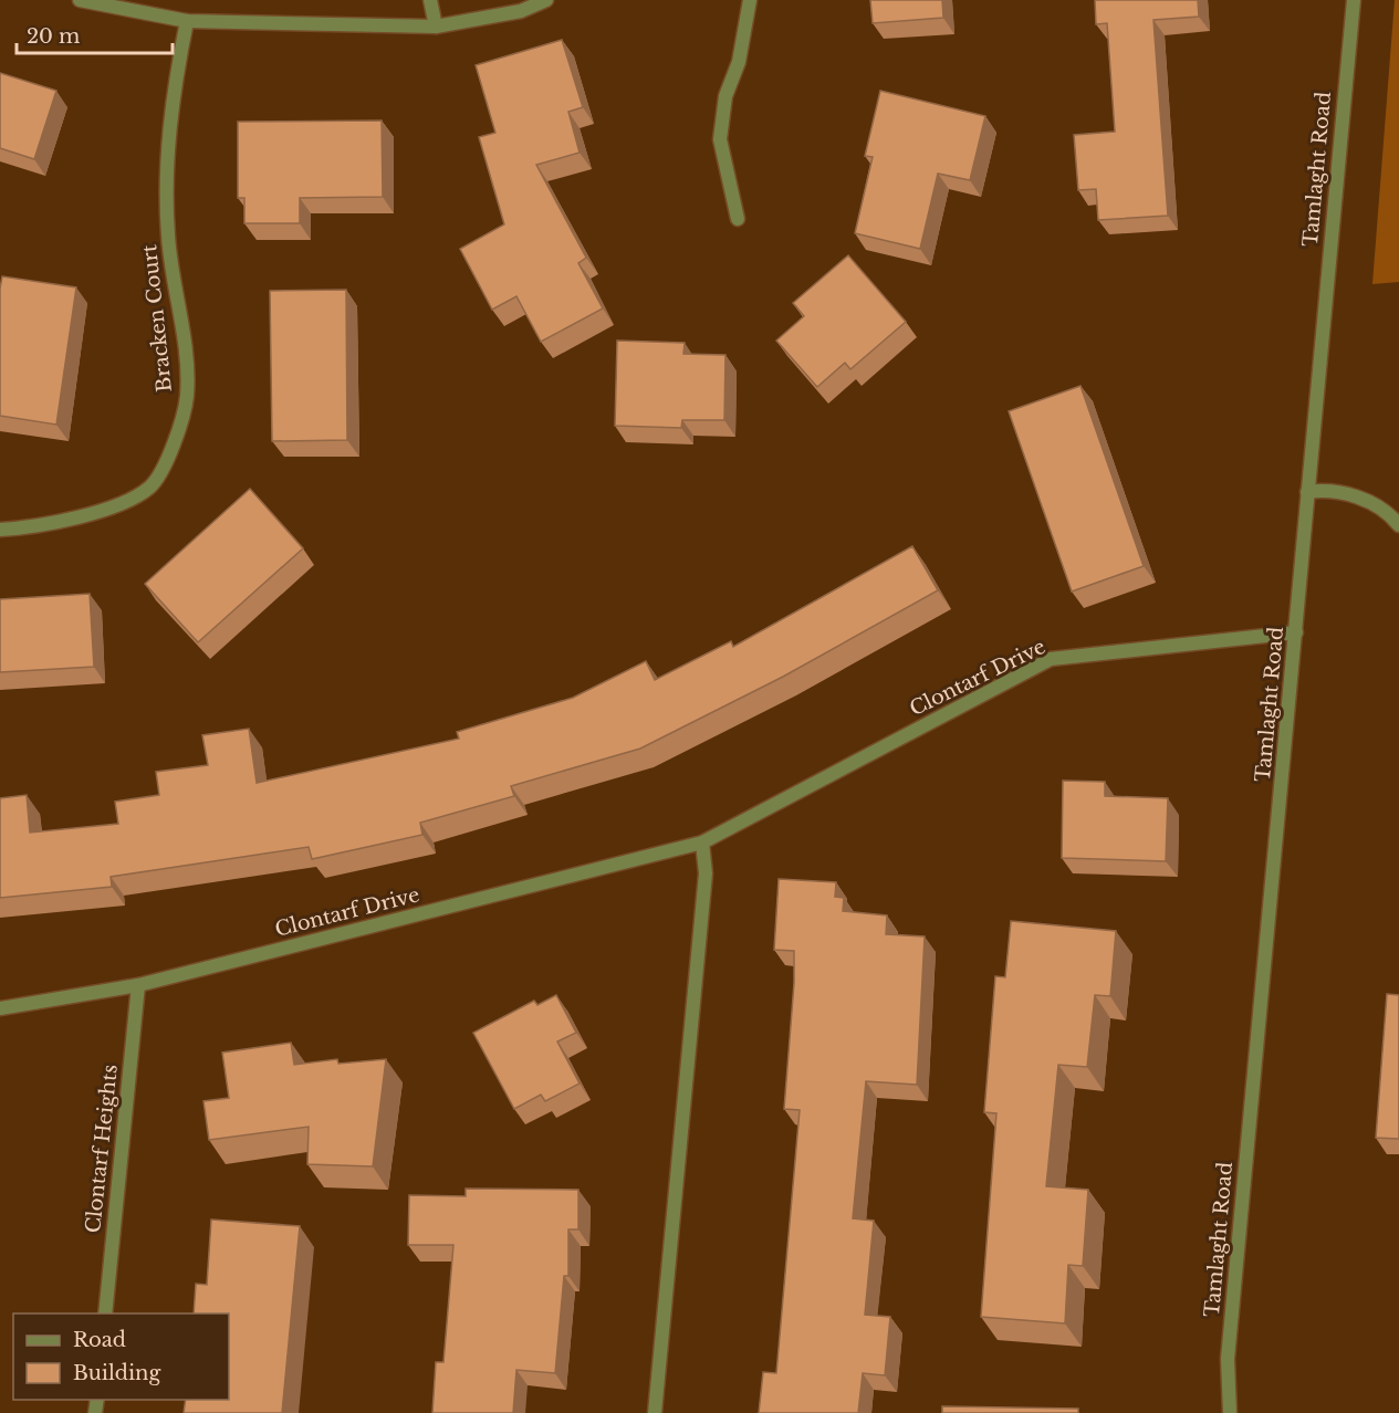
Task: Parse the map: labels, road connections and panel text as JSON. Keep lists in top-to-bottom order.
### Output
{
  "streets": {
    "street": [
      "Tamlaght Road",
      "Bracken Court",
      "Clontarf Drive",
      "Clontarf Heights"
    ]
  },
  "crossings": [
    ["Tamlaght Road", "Clontarf Drive"],
    ["Clontarf Drive", "Clontarf Heights"]
  ],
  "legend": ["Road", "Building"],
  "scale_bar": "20 m"
}
